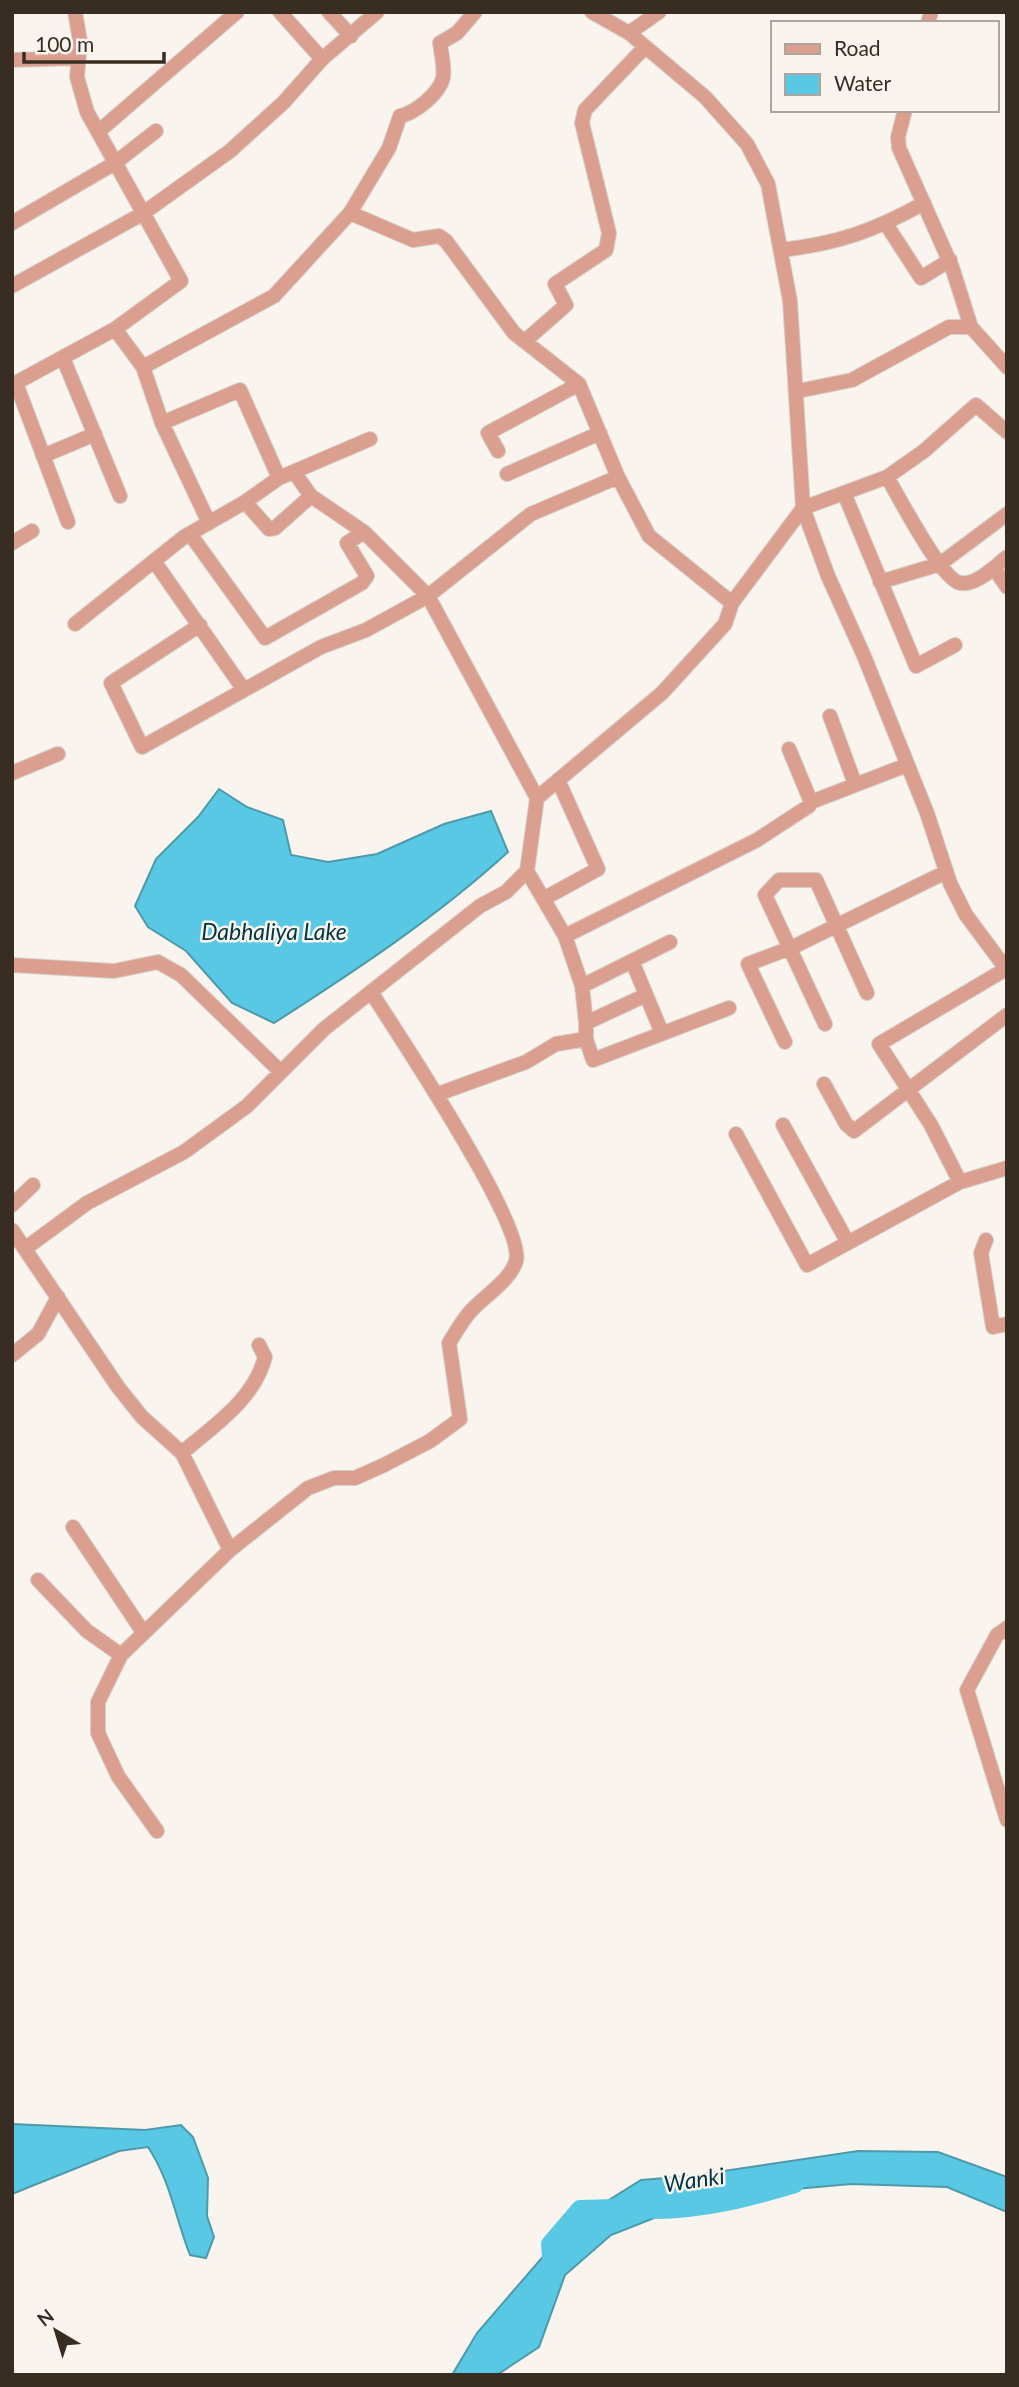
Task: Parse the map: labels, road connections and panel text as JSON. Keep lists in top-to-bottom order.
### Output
{
  "water": ["Dabhaliya Lake", "Wanki"],
  "legend": ["Road", "Water"],
  "scale_bar": "100 m",
  "north": "top left"
}
